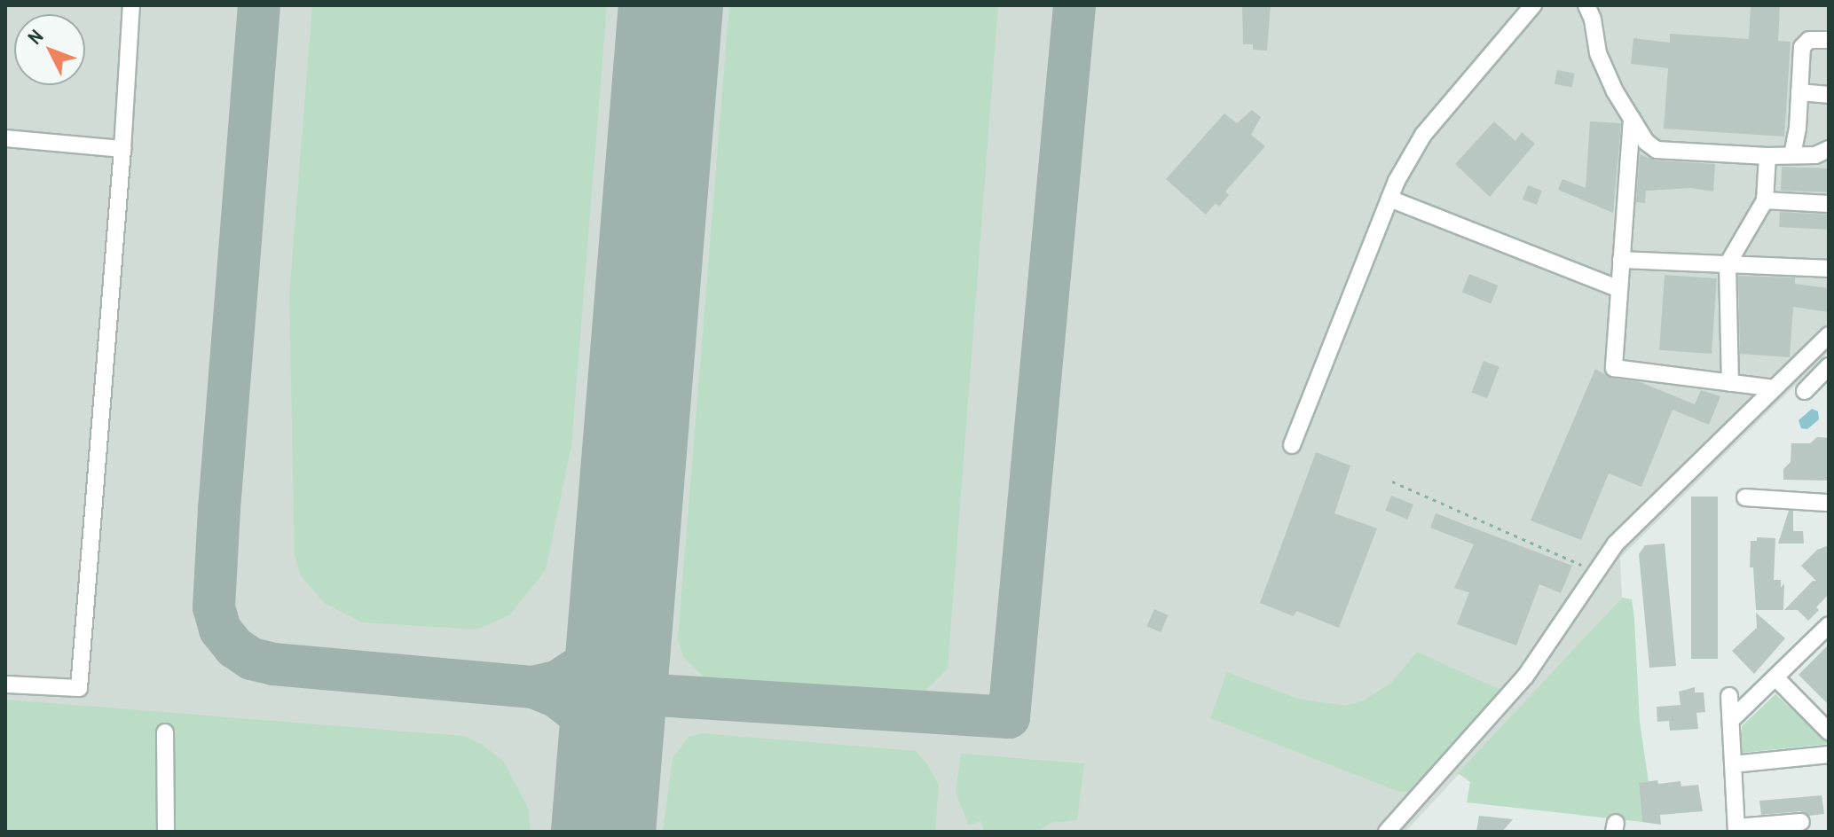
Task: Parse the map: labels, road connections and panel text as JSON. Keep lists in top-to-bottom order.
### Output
{
  "north": "top left"
}
